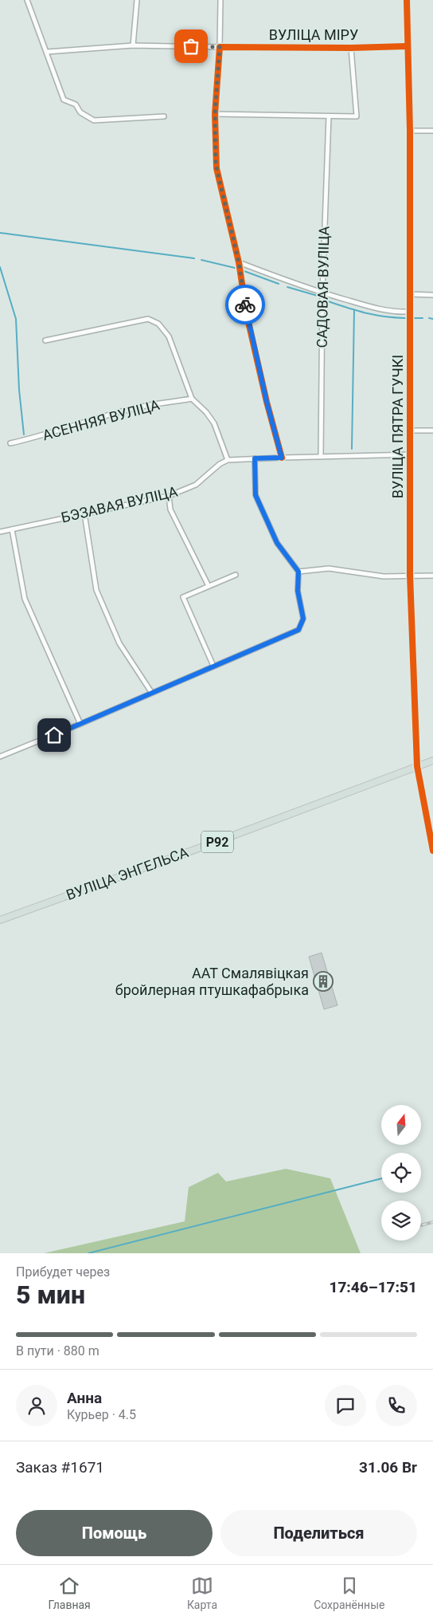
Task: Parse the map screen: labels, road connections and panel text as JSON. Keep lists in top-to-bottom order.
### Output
{
  "streets": {
    "main road": ["Р92", "ВУЛІЦА ЭНГЕЛЬСА"],
    "street": [
      "ВУЛІЦА МІРУ",
      "САДОВАЯ ВУЛІЦА",
      "АСЕННЯЯ ВУЛІЦА",
      "ВУЛІЦА ПЯТРА ГУЧКІ",
      "БЭЗАВАЯ ВУЛІЦА"
    ]
  },
  "crossings": [
    ["ВУЛІЦА МІРУ", "ВУЛІЦА ПЯТРА ГУЧКІ"],
    ["ВУЛІЦА ПЯТРА ГУЧКІ", "ВУЛІЦА ЭНГЕЛЬСА"]
  ],
  "places": {
    "building": ["ААТ Смалявіцкая бройлерная птушкафабрыка"]
  },
  "north": "top",
  "page": {
    "heading": ["5 мин", "Прибудет через", "17:46–17:51"],
    "panel": [
      "Анна",
      "Курьер · 4.5",
      "Заказ #1671",
      "31.06 Br"
    ],
    "bar": "В пути · 880 m",
    "buttons": ["Помощь", "Поделиться"],
    "tabs": ["Главная", "Карта", "Сохранённые"]
  }
}
